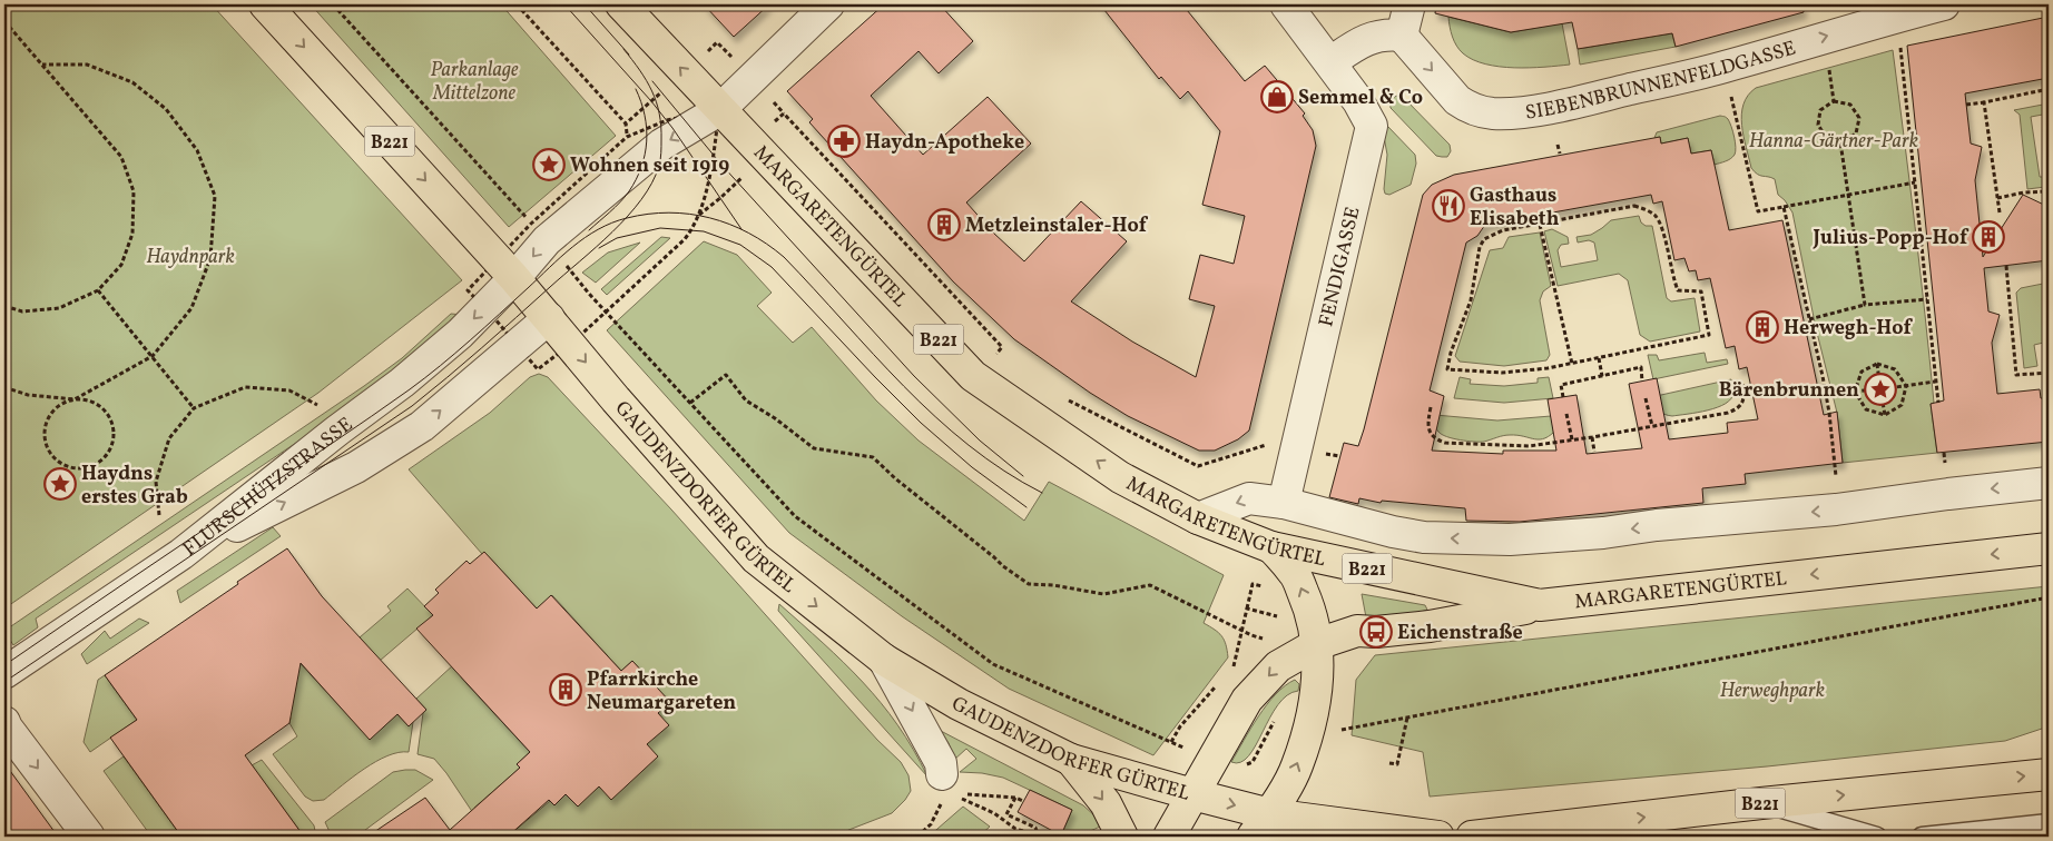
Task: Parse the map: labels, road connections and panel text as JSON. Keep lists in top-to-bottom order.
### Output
{
  "streets": {
    "main road": ["B221", "MARGARETENGÜRTEL", "GAUDENZDORFER GÜRTEL"],
    "street": ["SIEBENBRUNNENFELDGASSE", "FENDIGASSE", "FLURSCHÜTZSTRASSE"]
  },
  "crossings": [
    ["B221", "GAUDENZDORFER GÜRTEL"],
    ["MARGARETENGÜRTEL", "FENDIGASSE"],
    ["MARGARETENGÜRTEL", "FLURSCHÜTZSTRASSE"],
    ["FLURSCHÜTZSTRASSE", "GAUDENZDORFER GÜRTEL"]
  ],
  "one_way": ["SIEBENBRUNNENFELDGASSE", "GAUDENZDORFER GÜRTEL"],
  "parks": [
    "Parkanlage Mittelzone",
    "Hanna-Gärtner-Park",
    "Haydnpark",
    "Herweghpark"
  ],
  "places": {
    "shop": ["Semmel & Co"],
    "pharmacy": ["Haydn-Apotheke"],
    "place": ["Wohnen seit 1919", "Bärenbrunnen", "Haydns erstes Grab"],
    "restaurant": ["Gasthaus Elisabeth"],
    "building": [
      "Metzleinstaler-Hof",
      "Julius-Popp-Hof",
      "Herwegh-Hof",
      "Pfarrkirche Neumargareten"
    ],
    "bus stop": ["Eichenstraße"]
  }
}
